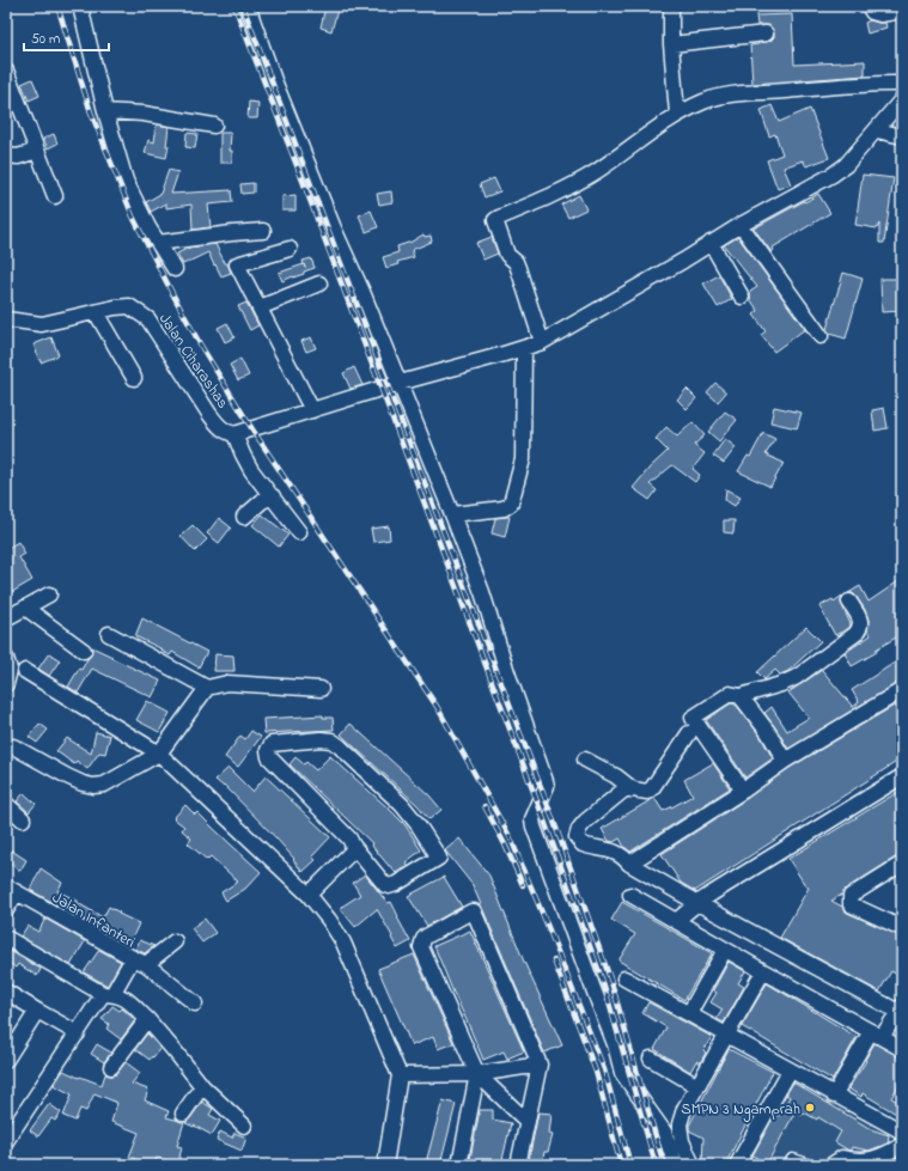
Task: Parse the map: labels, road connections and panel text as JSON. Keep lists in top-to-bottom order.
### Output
{
  "streets": {
    "street": ["Jalan Ciharashas", "Jalan Infanteri"]
  },
  "places": ["SMPN 3 Ngamprah"],
  "scale_bar": "50 m"
}
